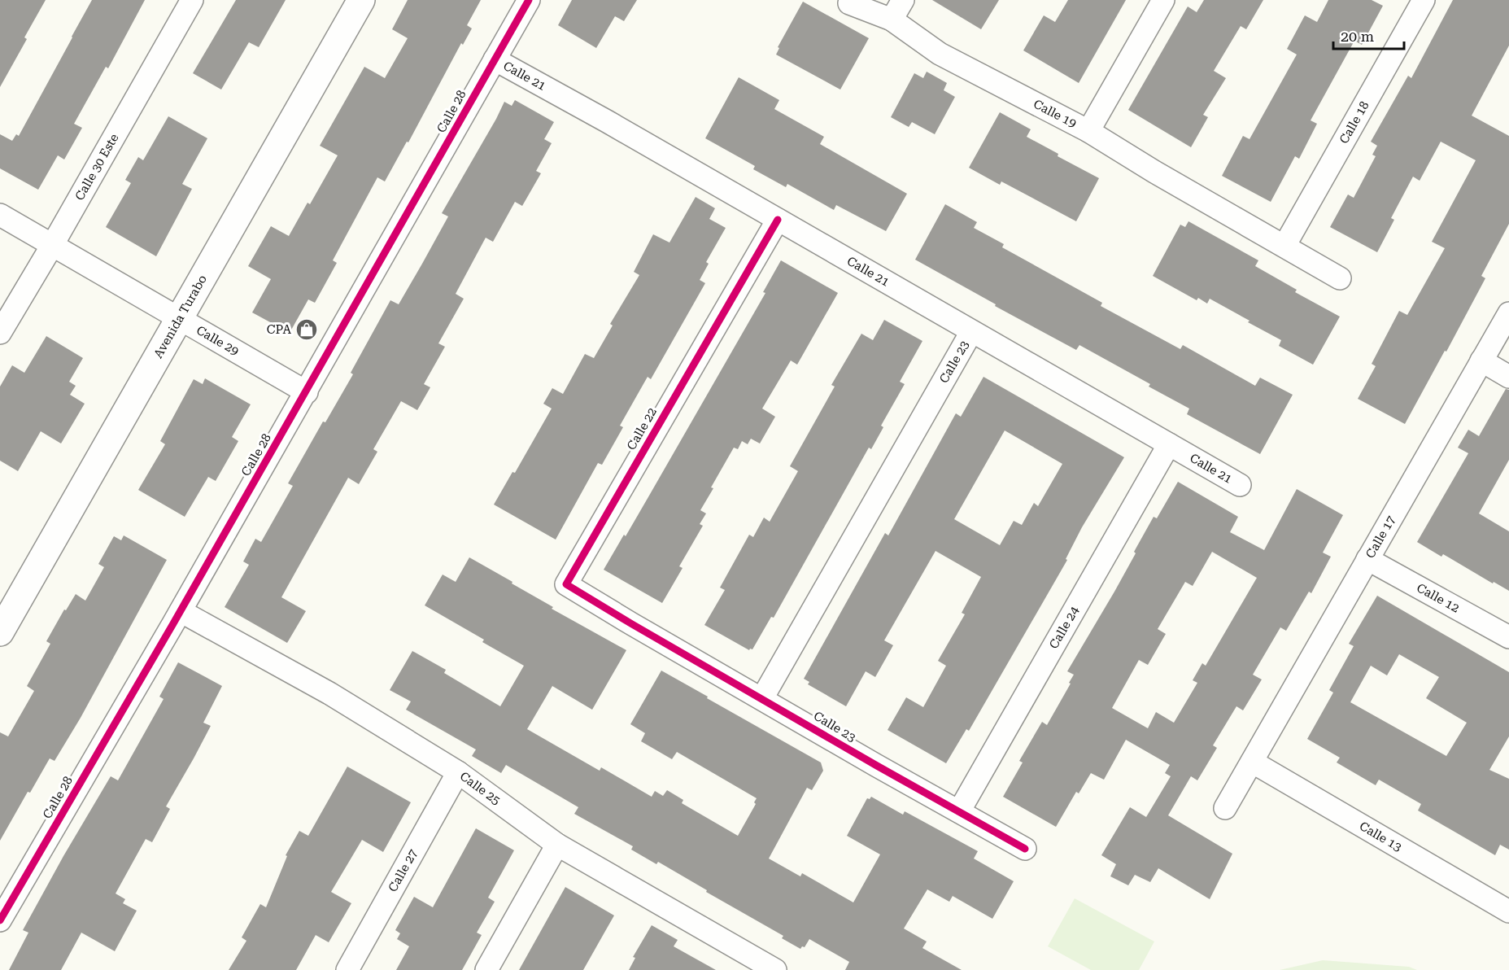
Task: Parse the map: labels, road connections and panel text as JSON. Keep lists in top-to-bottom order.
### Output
{
  "streets": {
    "street": [
      "Calle 21",
      "Calle 28",
      "Calle 19",
      "Calle 18",
      "Calle 30 Este",
      "Avenida Turabo",
      "Calle 29",
      "Calle 23",
      "Calle 22",
      "Calle 17",
      "Calle 12",
      "Calle 24",
      "Calle 25",
      "Calle 13",
      "Calle 27"
    ]
  },
  "crossings": [
    ["Calle 21", "Calle 28"],
    ["Calle 21", "Calle 23"],
    ["Calle 21", "Calle 22"],
    ["Calle 21", "Calle 24"],
    ["Calle 28", "Calle 29"],
    ["Calle 28", "Calle 25"],
    ["Calle 30 Este", "Calle 29"],
    ["Avenida Turabo", "Calle 29"],
    ["Calle 23", "Calle 22"],
    ["Calle 23", "Calle 24"],
    ["Calle 17", "Calle 12"],
    ["Calle 17", "Calle 13"],
    ["Calle 25", "Calle 27"]
  ],
  "places": {
    "shop": ["CPA"]
  },
  "scale_bar": "20 m"
}
